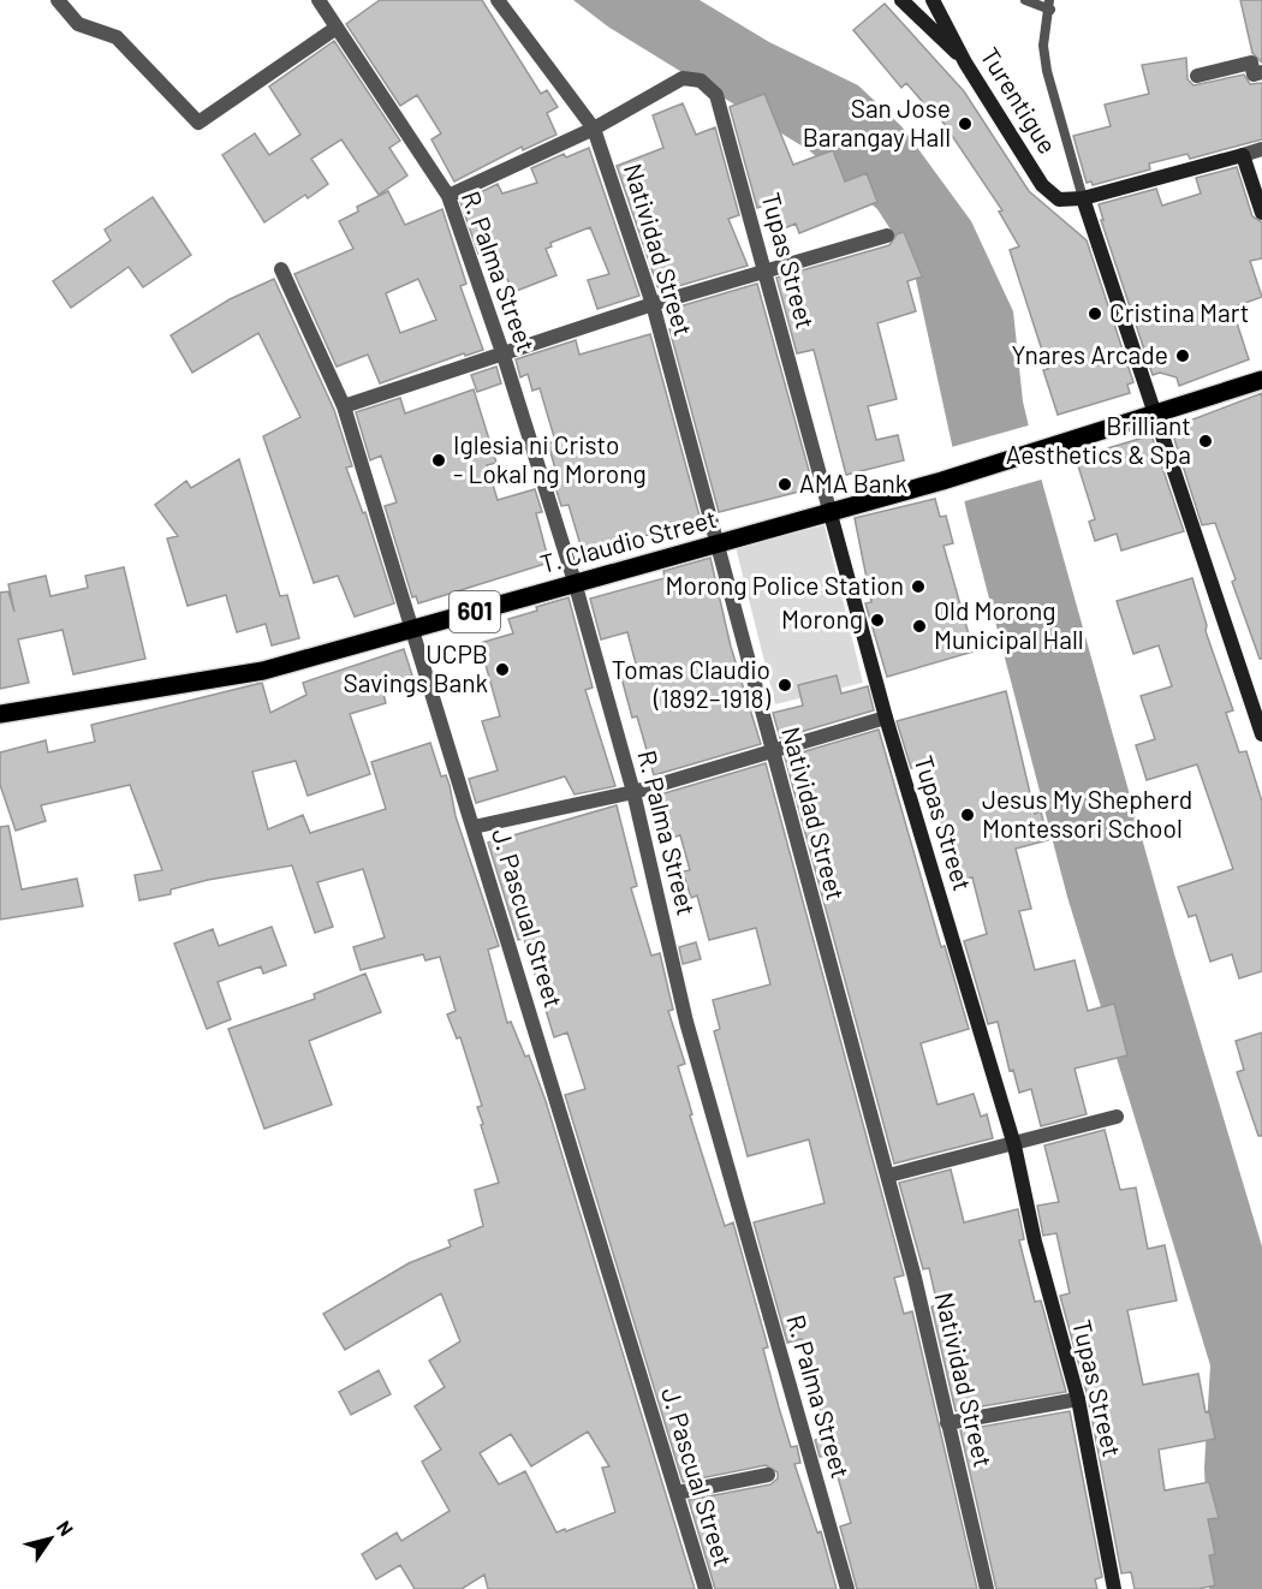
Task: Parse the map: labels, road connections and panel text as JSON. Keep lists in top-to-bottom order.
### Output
{
  "streets": {
    "main road": ["T. Claudio Street", "601"],
    "street": [
      "Turentigue",
      "Natividad Street",
      "Tupas Street",
      "R. Palma Street",
      "J. Pascual Street"
    ]
  },
  "crossings": [
    ["Natividad Street", "Tupas Street"],
    ["Natividad Street", "T. Claudio Street"],
    ["Tupas Street", "T. Claudio Street"],
    ["R. Palma Street", "T. Claudio Street"],
    ["T. Claudio Street", "J. Pascual Street"]
  ],
  "places": [
    "San Jose Barangay Hall",
    "Cristina Mart",
    "Ynares Arcade",
    "Brilliant Aesthetics & Spa",
    "Iglesia ni Cristo - Lokal ng Morong",
    "AMA Bank",
    "Morong Police Station",
    "Morong",
    "Old Morong Municipal Hall",
    "UCPB Savings Bank",
    "Tomas Claudio (1892–1918)",
    "Jesus My Shepherd Montessori School"
  ],
  "north": "top right"
}
